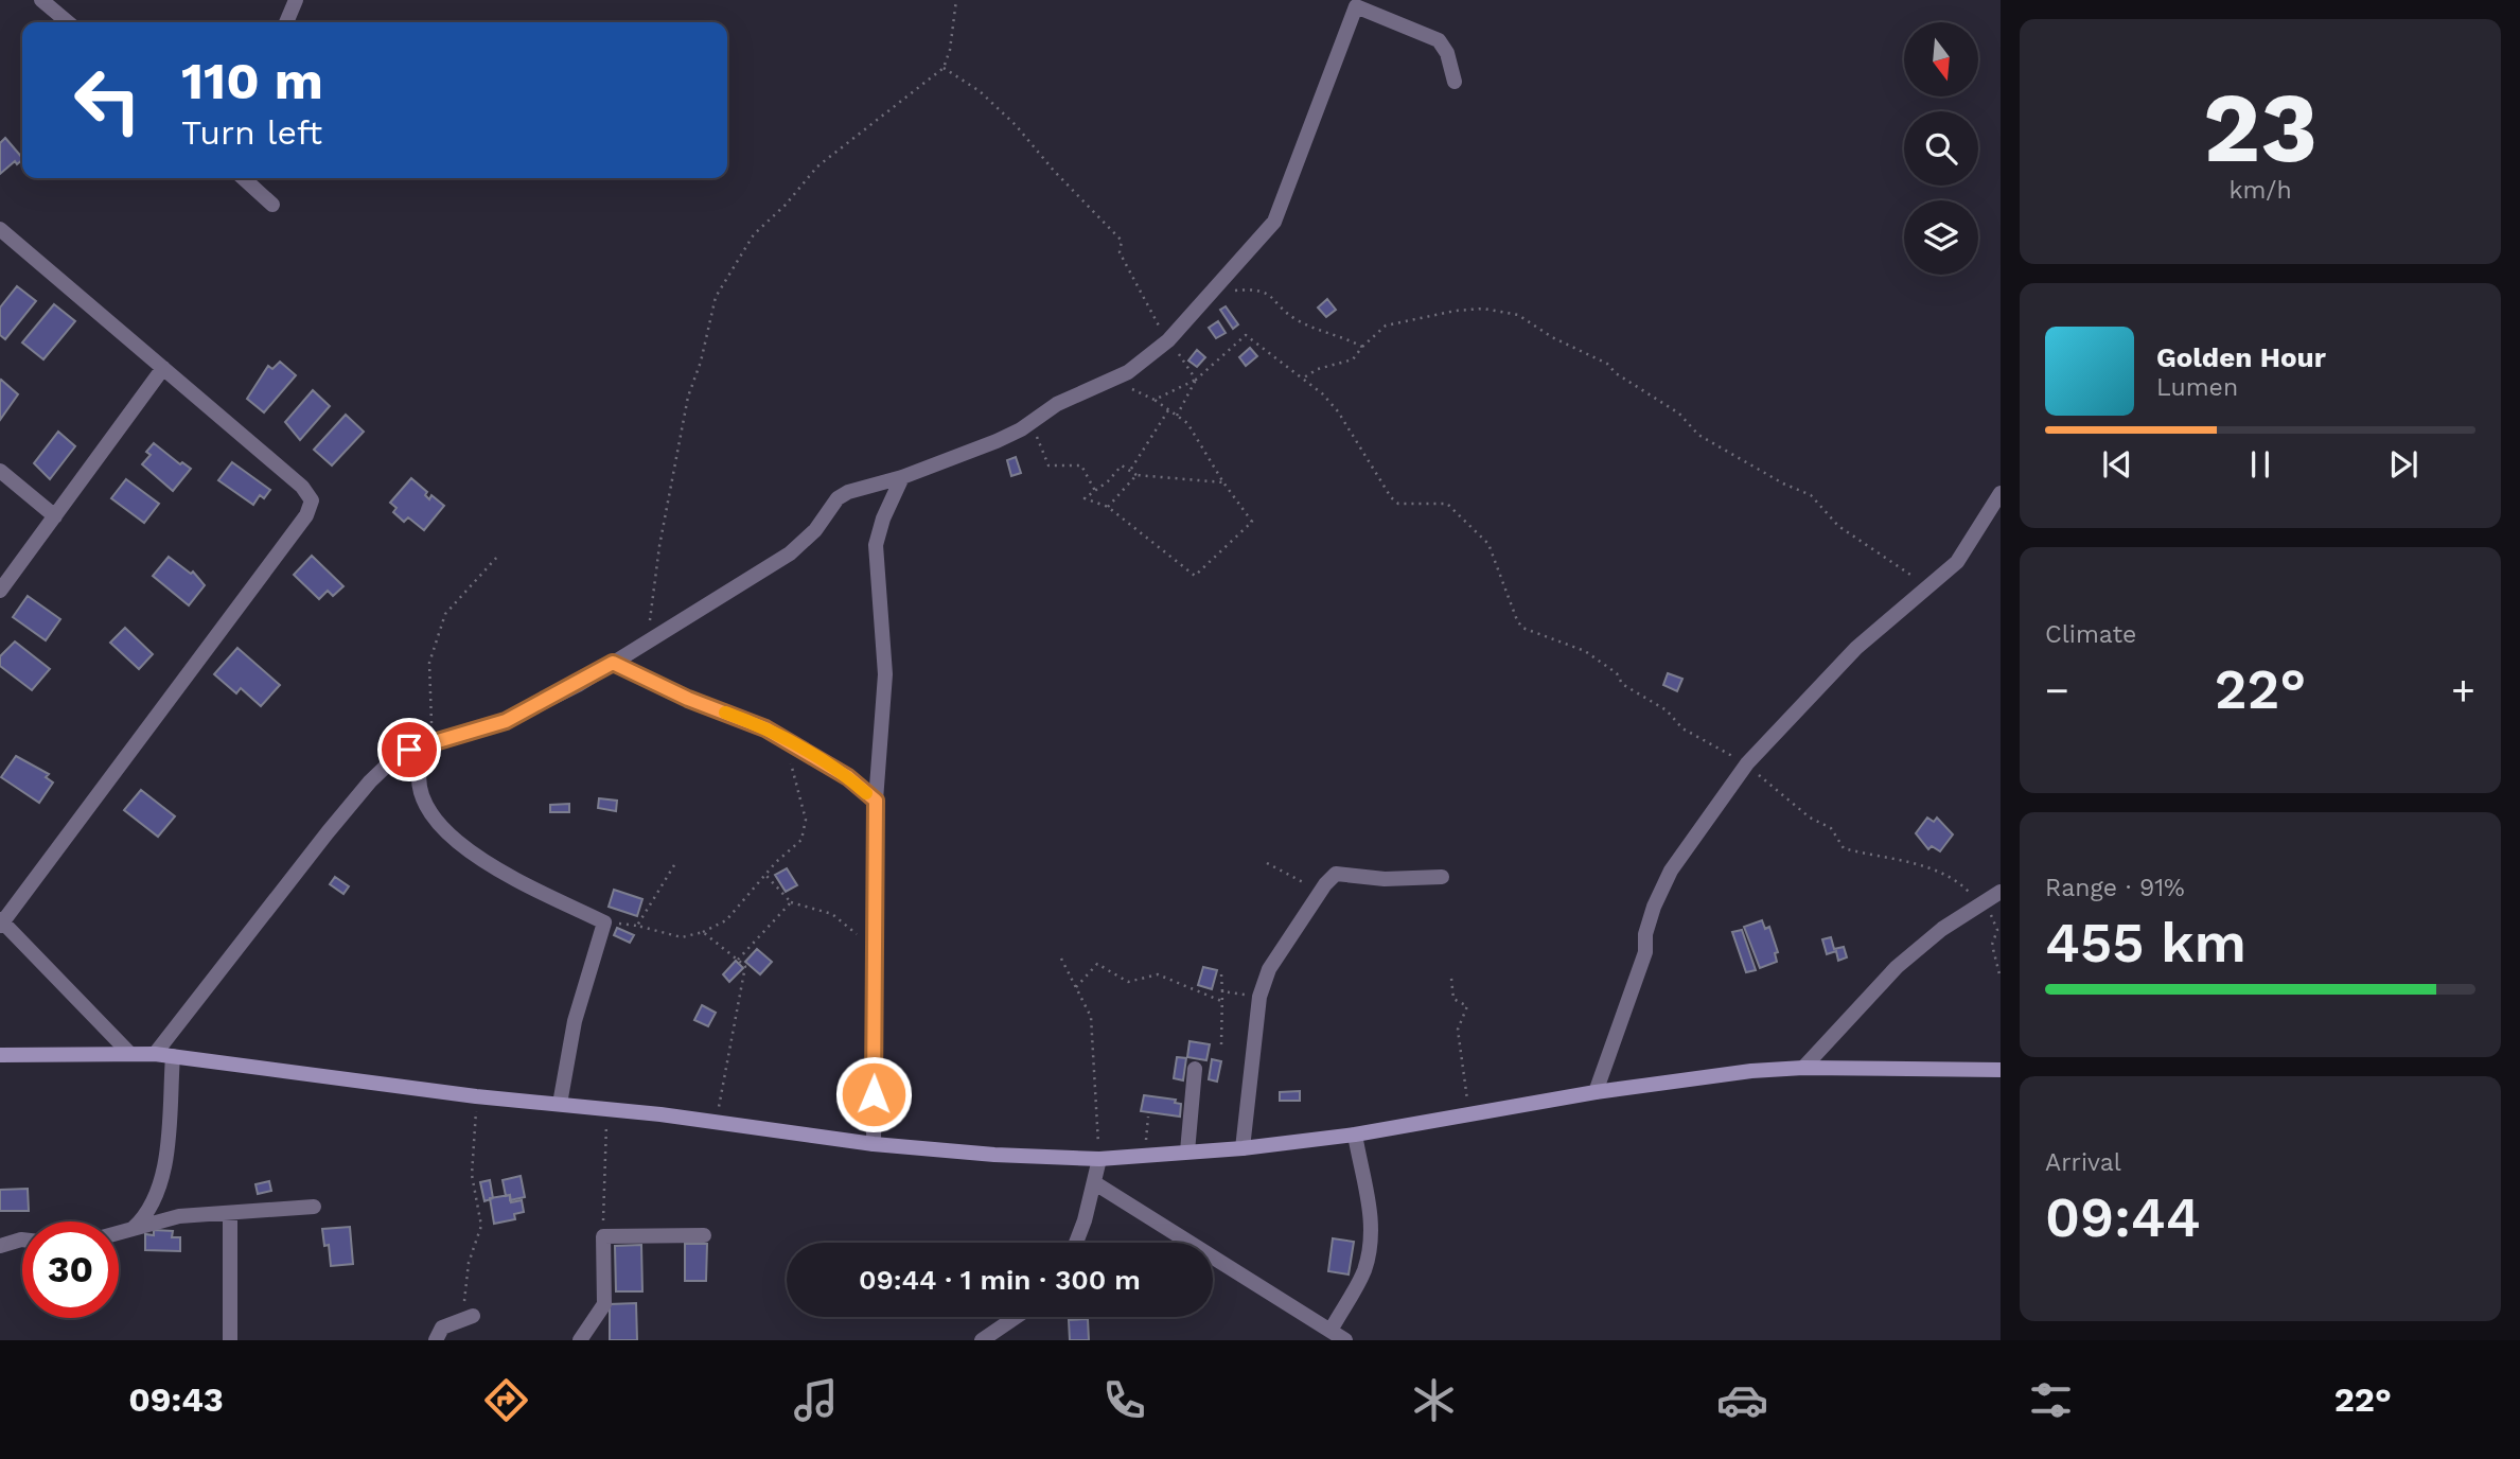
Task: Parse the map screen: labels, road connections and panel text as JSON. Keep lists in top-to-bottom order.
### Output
{
  "north": "bottom",
  "page": {
    "tile": [
      ["23", "km/h"],
      "Climate",
      ["Range · 91%", "455 km"],
      ["Arrival", "09:44"]
    ],
    "turn": ["110 m", "Turn left"],
    "song": ["Golden Hour", "Lumen"],
    "heat": ["−", "22°", "+"],
    "limit": "30",
    "trip": "09:44 · 1 min · 300 m",
    "tabs": ["09:43", "22°"]
  }
}
